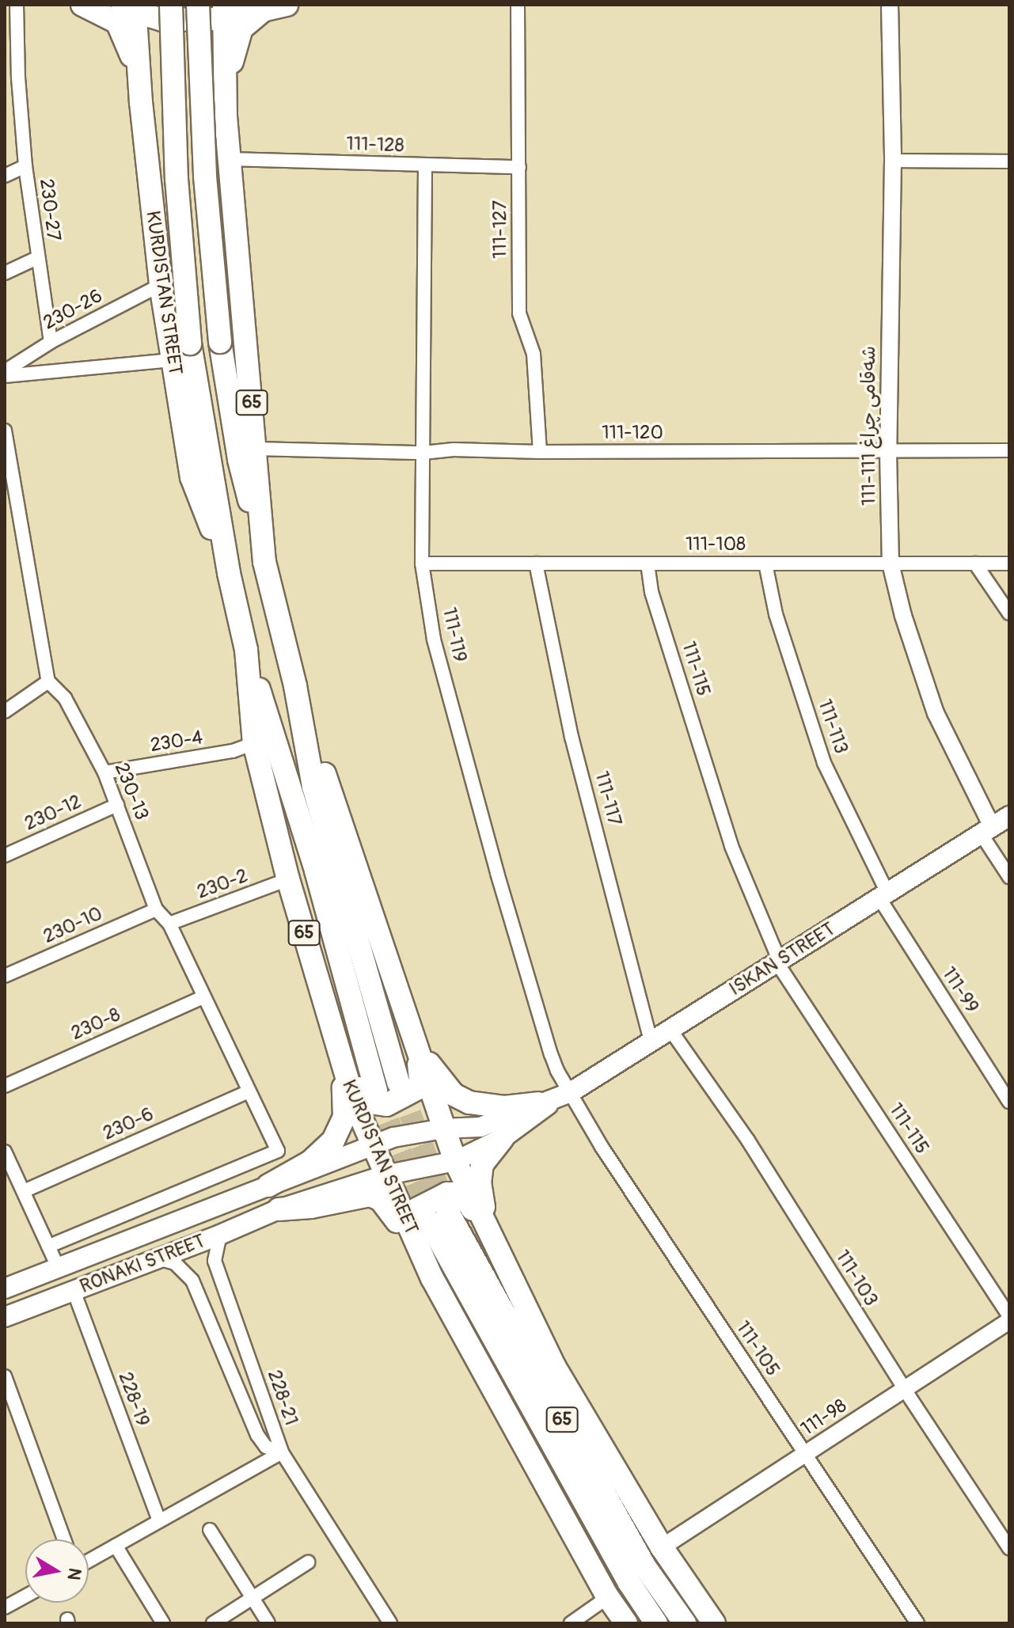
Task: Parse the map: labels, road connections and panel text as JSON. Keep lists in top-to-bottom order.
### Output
{
  "streets": {
    "highway": ["KURDISTAN STREET", "65"],
    "main road": ["ISKAN STREET", "RONAKI STREET"],
    "street": [
      "111-128",
      "230-27",
      "111-127",
      "230-26",
      "شەقامی چراغ 111-111",
      "111-120",
      "111-108",
      "111-119",
      "111-115",
      "111-113",
      "230-4",
      "230-13",
      "111-117",
      "230-12",
      "230-2",
      "230-10",
      "111-99",
      "230-8",
      "230-6",
      "111-103",
      "111-105",
      "228-21",
      "228-19",
      "111-98"
    ]
  },
  "crossings": [
    ["111-128", "111-127"],
    ["111-128", "65"],
    ["111-128", "111-119"],
    ["230-27", "230-26"],
    ["111-127", "111-120"],
    ["KURDISTAN STREET", "230-26"],
    ["KURDISTAN STREET", "230-4"],
    ["KURDISTAN STREET", "230-2"],
    ["KURDISTAN STREET", "ISKAN STREET"],
    ["KURDISTAN STREET", "RONAKI STREET"],
    ["65", "111-120"],
    ["65", "ISKAN STREET"],
    ["65", "111-98"],
    ["شەقامی چراغ 111-111", "111-120"],
    ["شەقامی چراغ 111-111", "111-108"],
    ["شەقامی چراغ 111-111", "ISKAN STREET"],
    ["111-120", "111-119"],
    ["111-108", "111-119"],
    ["111-108", "111-115"],
    ["111-108", "111-113"],
    ["111-108", "111-117"],
    ["111-119", "ISKAN STREET"],
    ["111-119", "111-105"],
    ["111-115", "ISKAN STREET"],
    ["111-113", "ISKAN STREET"],
    ["111-113", "111-99"],
    ["230-4", "230-13"],
    ["230-13", "230-12"],
    ["230-13", "230-2"],
    ["230-13", "230-10"],
    ["230-13", "230-8"],
    ["230-13", "230-6"],
    ["111-117", "ISKAN STREET"],
    ["ISKAN STREET", "111-99"],
    ["ISKAN STREET", "RONAKI STREET"],
    ["ISKAN STREET", "111-103"],
    ["ISKAN STREET", "111-105"],
    ["RONAKI STREET", "228-21"],
    ["RONAKI STREET", "228-19"],
    ["111-103", "111-98"],
    ["111-105", "111-98"]
  ],
  "north": "right"
}
